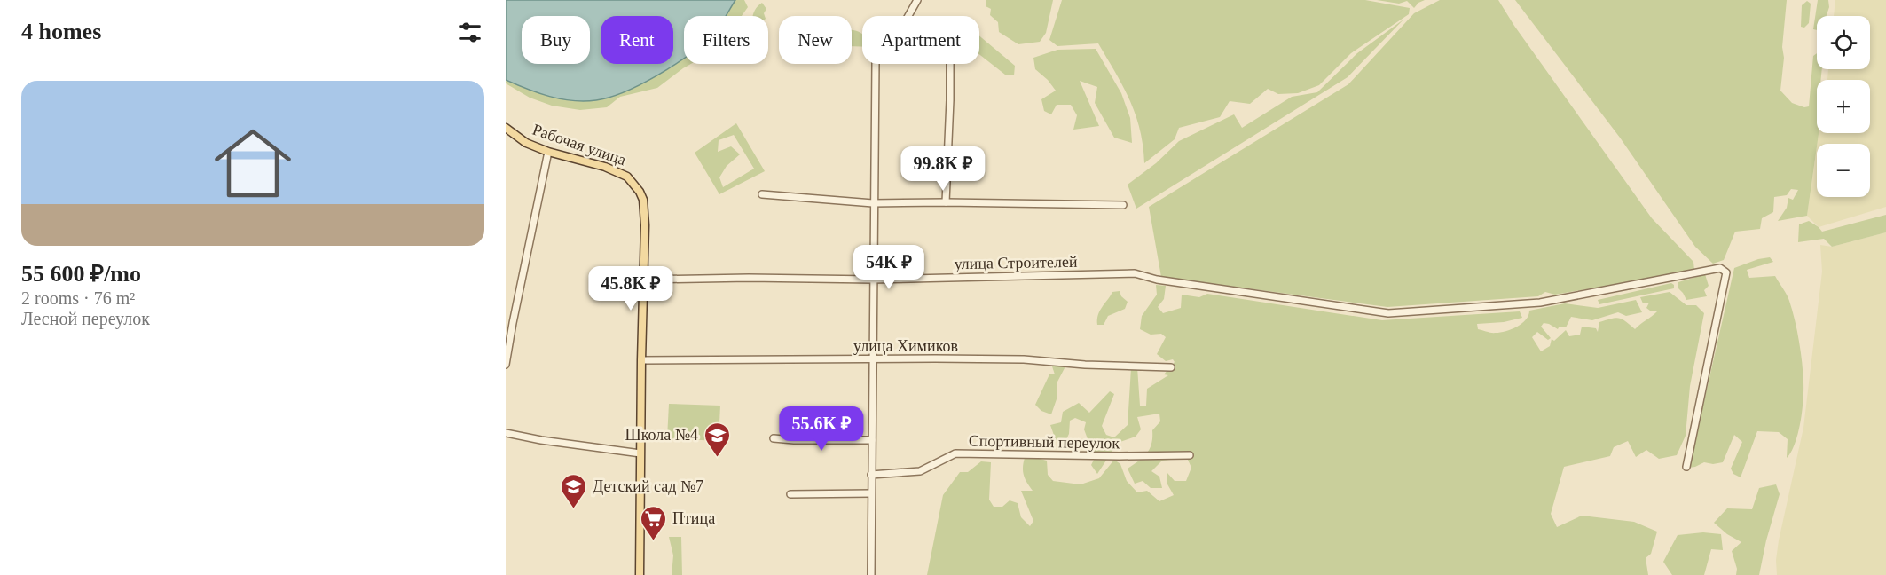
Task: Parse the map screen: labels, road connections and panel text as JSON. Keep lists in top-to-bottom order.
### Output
{
  "streets": {
    "main road": ["Рабочая улица"],
    "street": ["улица Строителей", "улица Химиков", "Спортивный переулок"]
  },
  "crossings": [
    ["Рабочая улица", "улица Строителей"],
    ["Рабочая улица", "улица Химиков"]
  ],
  "places": {
    "school or university": ["Школа №4", "Детский сад №7"],
    "supermarket": ["Птица"]
  },
  "page": {
    "heading": "4 homes",
    "map_buttons": ["+", "−"],
    "chip": [
      "Buy",
      "Rent",
      "Filters",
      "New",
      "Apartment"
    ],
    "list": [
      {
        "name": "55 600 ₽/mo",
        "note": "2 rooms · 76 m² · Лесной переулок"
      }
    ],
    "price": [
      "99.8K ₽",
      "54K ₽",
      "45.8K ₽",
      "55.6K ₽"
    ]
  }
}
